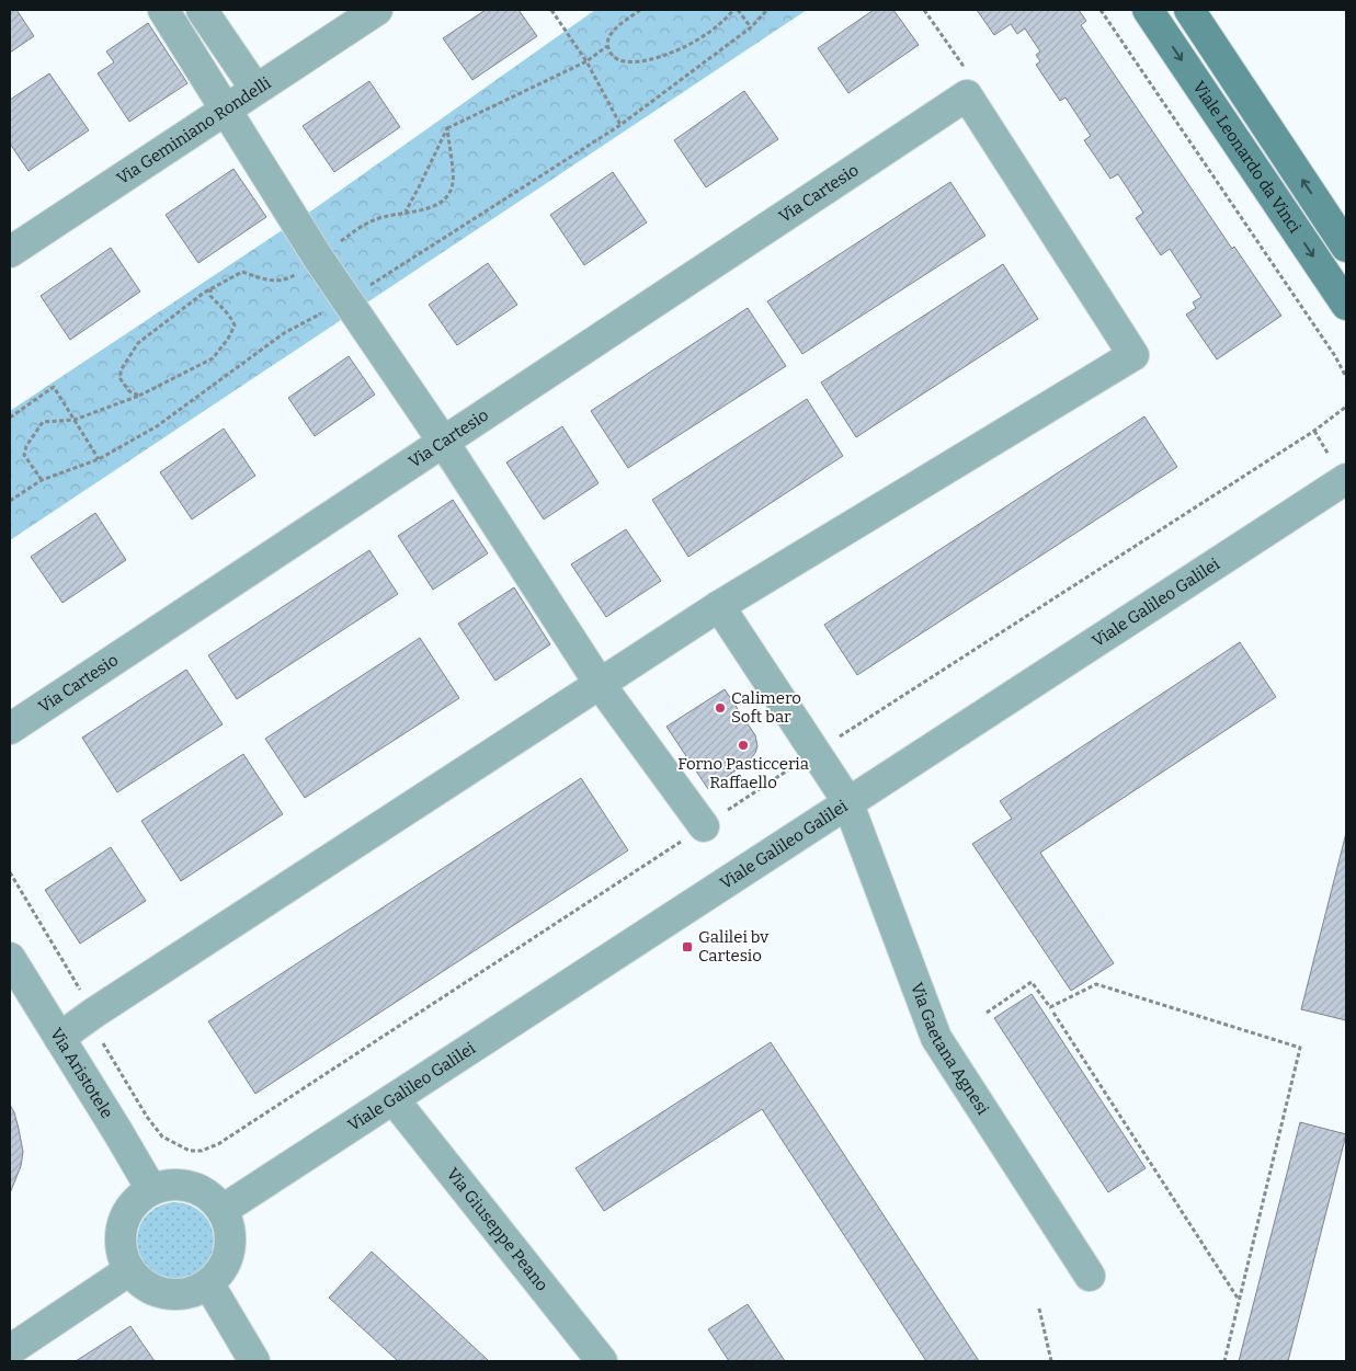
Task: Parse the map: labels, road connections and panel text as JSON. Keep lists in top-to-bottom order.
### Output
{
  "streets": {
    "street": [
      "Via Geminiano Rondelli",
      "Viale Leonardo da Vinci",
      "Via Cartesio",
      "Viale Galileo Galilei",
      "Via Gaetana Agnesi",
      "Via Aristotele",
      "Via Giuseppe Peano"
    ]
  },
  "crossings": [
    ["Viale Galileo Galilei", "Via Gaetana Agnesi"],
    ["Viale Galileo Galilei", "Via Aristotele"],
    ["Viale Galileo Galilei", "Via Giuseppe Peano"]
  ],
  "places": {
    "other": ["Calimero Soft bar", "Forno Pasticceria Raffaello"],
    "transit": ["Galilei bv Cartesio"]
  }
}
